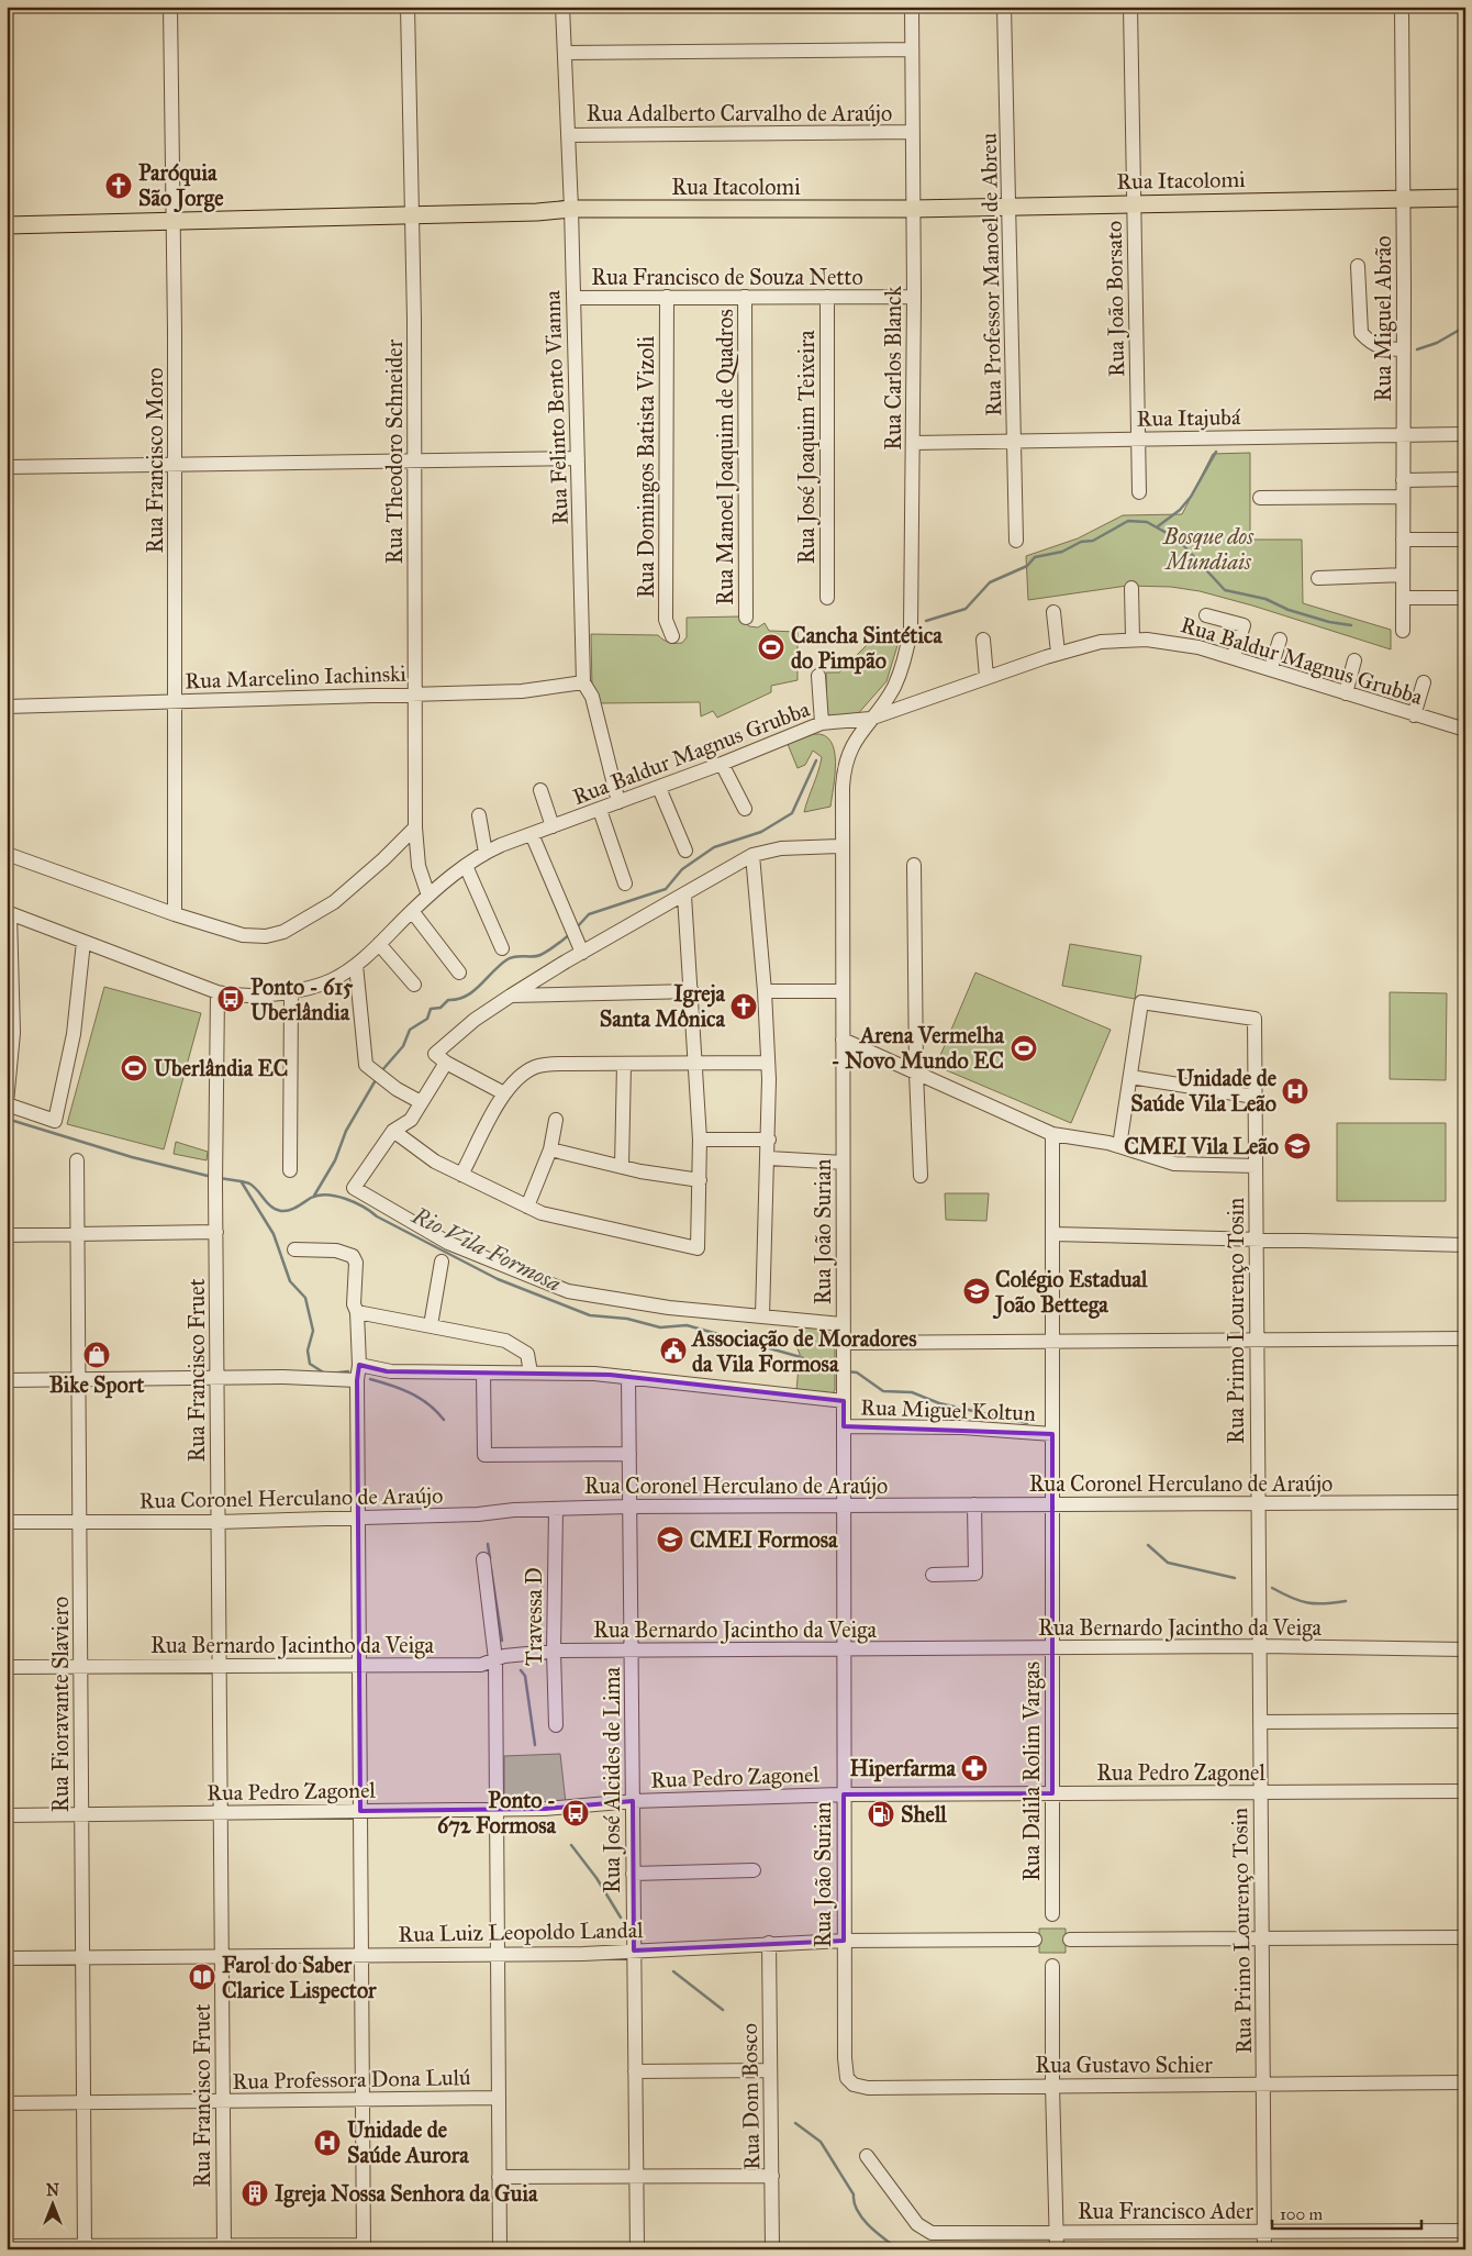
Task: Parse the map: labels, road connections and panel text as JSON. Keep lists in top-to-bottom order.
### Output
{
  "streets": {
    "main road": ["Rua Itacolomi"],
    "street": [
      "Rua Adalberto Carvalho de Araújo",
      "Rua Professor Manoel de Abreu",
      "Rua Francisco de Souza Netto",
      "Rua João Borsato",
      "Rua Miguel Abrão",
      "Rua Carlos Blanck",
      "Rua Felinto Bento Vianna",
      "Rua Itajubá",
      "Rua José Joaquim Teixeira",
      "Rua Theodoro Schneider",
      "Rua Manoel Joaquim de Quadros",
      "Rua Francisco Moro",
      "Rua Domingos Batista Vizoli",
      "Rua Baldur Magnus Grubba",
      "Rua Marcelino Iachinski",
      "Rua João Surian",
      "Rua Primo Lourenço Tosin",
      "Rua Francisco Fruet",
      "Rua Miguel Koltun",
      "Rua Coronel Herculano de Araújo",
      "Travessa D",
      "Rua Bernardo Jacintho da Veiga",
      "Rua Fioravante Slaviero",
      "Rua Dalila Rolim Vargas",
      "Rua Pedro Zagonel",
      "Rua José Alcides de Lima",
      "Rua Luiz Leopoldo Landal",
      "Rua Gustavo Schier",
      "Rua Professora Dona Lulú",
      "Rua Dom Bosco",
      "Rua Francisco Ader"
    ]
  },
  "crossings": [
    ["Rua Adalberto Carvalho de Araújo", "Rua Carlos Blanck"],
    ["Rua Adalberto Carvalho de Araújo", "Rua Felinto Bento Vianna"],
    ["Rua Itacolomi", "Rua Professor Manoel de Abreu"],
    ["Rua Itacolomi", "Rua João Borsato"],
    ["Rua Itacolomi", "Rua Miguel Abrão"],
    ["Rua Itacolomi", "Rua Carlos Blanck"],
    ["Rua Itacolomi", "Rua Felinto Bento Vianna"],
    ["Rua Itacolomi", "Rua Theodoro Schneider"],
    ["Rua Itacolomi", "Rua Francisco Moro"],
    ["Rua Professor Manoel de Abreu", "Rua Itajubá"],
    ["Rua Francisco de Souza Netto", "Rua Carlos Blanck"],
    ["Rua Francisco de Souza Netto", "Rua Felinto Bento Vianna"],
    ["Rua Francisco de Souza Netto", "Rua José Joaquim Teixeira"],
    ["Rua Francisco de Souza Netto", "Rua Manoel Joaquim de Quadros"],
    ["Rua Francisco de Souza Netto", "Rua Domingos Batista Vizoli"],
    ["Rua João Borsato", "Rua Itajubá"],
    ["Rua Miguel Abrão", "Rua Itajubá"],
    ["Rua Carlos Blanck", "Rua Itajubá"],
    ["Rua Carlos Blanck", "Rua Baldur Magnus Grubba"],
    ["Rua Carlos Blanck", "Rua João Surian"],
    ["Rua Felinto Bento Vianna", "Rua Baldur Magnus Grubba"],
    ["Rua Felinto Bento Vianna", "Rua Marcelino Iachinski"],
    ["Rua Theodoro Schneider", "Rua Baldur Magnus Grubba"],
    ["Rua Theodoro Schneider", "Rua Marcelino Iachinski"],
    ["Rua Francisco Moro", "Rua Marcelino Iachinski"],
    ["Rua Baldur Magnus Grubba", "Rua João Surian"],
    ["Rua Baldur Magnus Grubba", "Rua Francisco Fruet"],
    ["Rua João Surian", "Rua Miguel Koltun"],
    ["Rua João Surian", "Rua Coronel Herculano de Araújo"],
    ["Rua João Surian", "Rua Bernardo Jacintho da Veiga"],
    ["Rua João Surian", "Rua Pedro Zagonel"],
    ["Rua João Surian", "Rua Luiz Leopoldo Landal"],
    ["Rua João Surian", "Rua Gustavo Schier"],
    ["Rua Primo Lourenço Tosin", "Rua Coronel Herculano de Araújo"],
    ["Rua Primo Lourenço Tosin", "Rua Bernardo Jacintho da Veiga"],
    ["Rua Primo Lourenço Tosin", "Rua Pedro Zagonel"],
    ["Rua Primo Lourenço Tosin", "Rua Gustavo Schier"],
    ["Rua Primo Lourenço Tosin", "Rua Francisco Ader"],
    ["Rua Francisco Fruet", "Rua Coronel Herculano de Araújo"],
    ["Rua Francisco Fruet", "Rua Bernardo Jacintho da Veiga"],
    ["Rua Francisco Fruet", "Rua Pedro Zagonel"],
    ["Rua Francisco Fruet", "Rua Luiz Leopoldo Landal"],
    ["Rua Francisco Fruet", "Rua Professora Dona Lulú"],
    ["Rua Miguel Koltun", "Rua Dalila Rolim Vargas"],
    ["Rua Coronel Herculano de Araújo", "Travessa D"],
    ["Rua Coronel Herculano de Araújo", "Rua Fioravante Slaviero"],
    ["Rua Coronel Herculano de Araújo", "Rua Dalila Rolim Vargas"],
    ["Rua Coronel Herculano de Araújo", "Rua José Alcides de Lima"],
    ["Travessa D", "Rua Bernardo Jacintho da Veiga"],
    ["Rua Bernardo Jacintho da Veiga", "Rua Fioravante Slaviero"],
    ["Rua Bernardo Jacintho da Veiga", "Rua Dalila Rolim Vargas"],
    ["Rua Bernardo Jacintho da Veiga", "Rua José Alcides de Lima"],
    ["Rua Fioravante Slaviero", "Rua Pedro Zagonel"],
    ["Rua Fioravante Slaviero", "Rua Luiz Leopoldo Landal"],
    ["Rua Fioravante Slaviero", "Rua Professora Dona Lulú"],
    ["Rua Dalila Rolim Vargas", "Rua Pedro Zagonel"],
    ["Rua Pedro Zagonel", "Rua José Alcides de Lima"],
    ["Rua José Alcides de Lima", "Rua Luiz Leopoldo Landal"],
    ["Rua Luiz Leopoldo Landal", "Rua Dom Bosco"]
  ],
  "water": ["Rio Vila Formosa"],
  "parks": ["Bosque dos Mundiais"],
  "places": {
    "church": ["Paróquia São Jorge", "Igreja Santa Mônica"],
    "sports": ["Cancha Sintética do Pimpão", "Arena Vermelha - Novo Mundo EC", "Uberlândia EC"],
    "bus stop": ["Ponto - 615 Uberlândia", "Ponto - 672 Formosa"],
    "hospital": ["Unidade de Saúde Vila Leão", "Unidade de Saúde Aurora"],
    "school or university": ["CMEI Vila Leão", "Colégio Estadual João Bettega", "CMEI Formosa"],
    "public building": ["Associação de Moradores da Vila Formosa"],
    "shop": ["Bike Sport"],
    "pharmacy": ["Hiperfarma"],
    "fuel station": ["Shell"],
    "library": ["Farol do Saber Clarice Lispector"],
    "building": ["Igreja Nossa Senhora da Guia"]
  },
  "scale_bar": "100 m",
  "north": "top"
}
